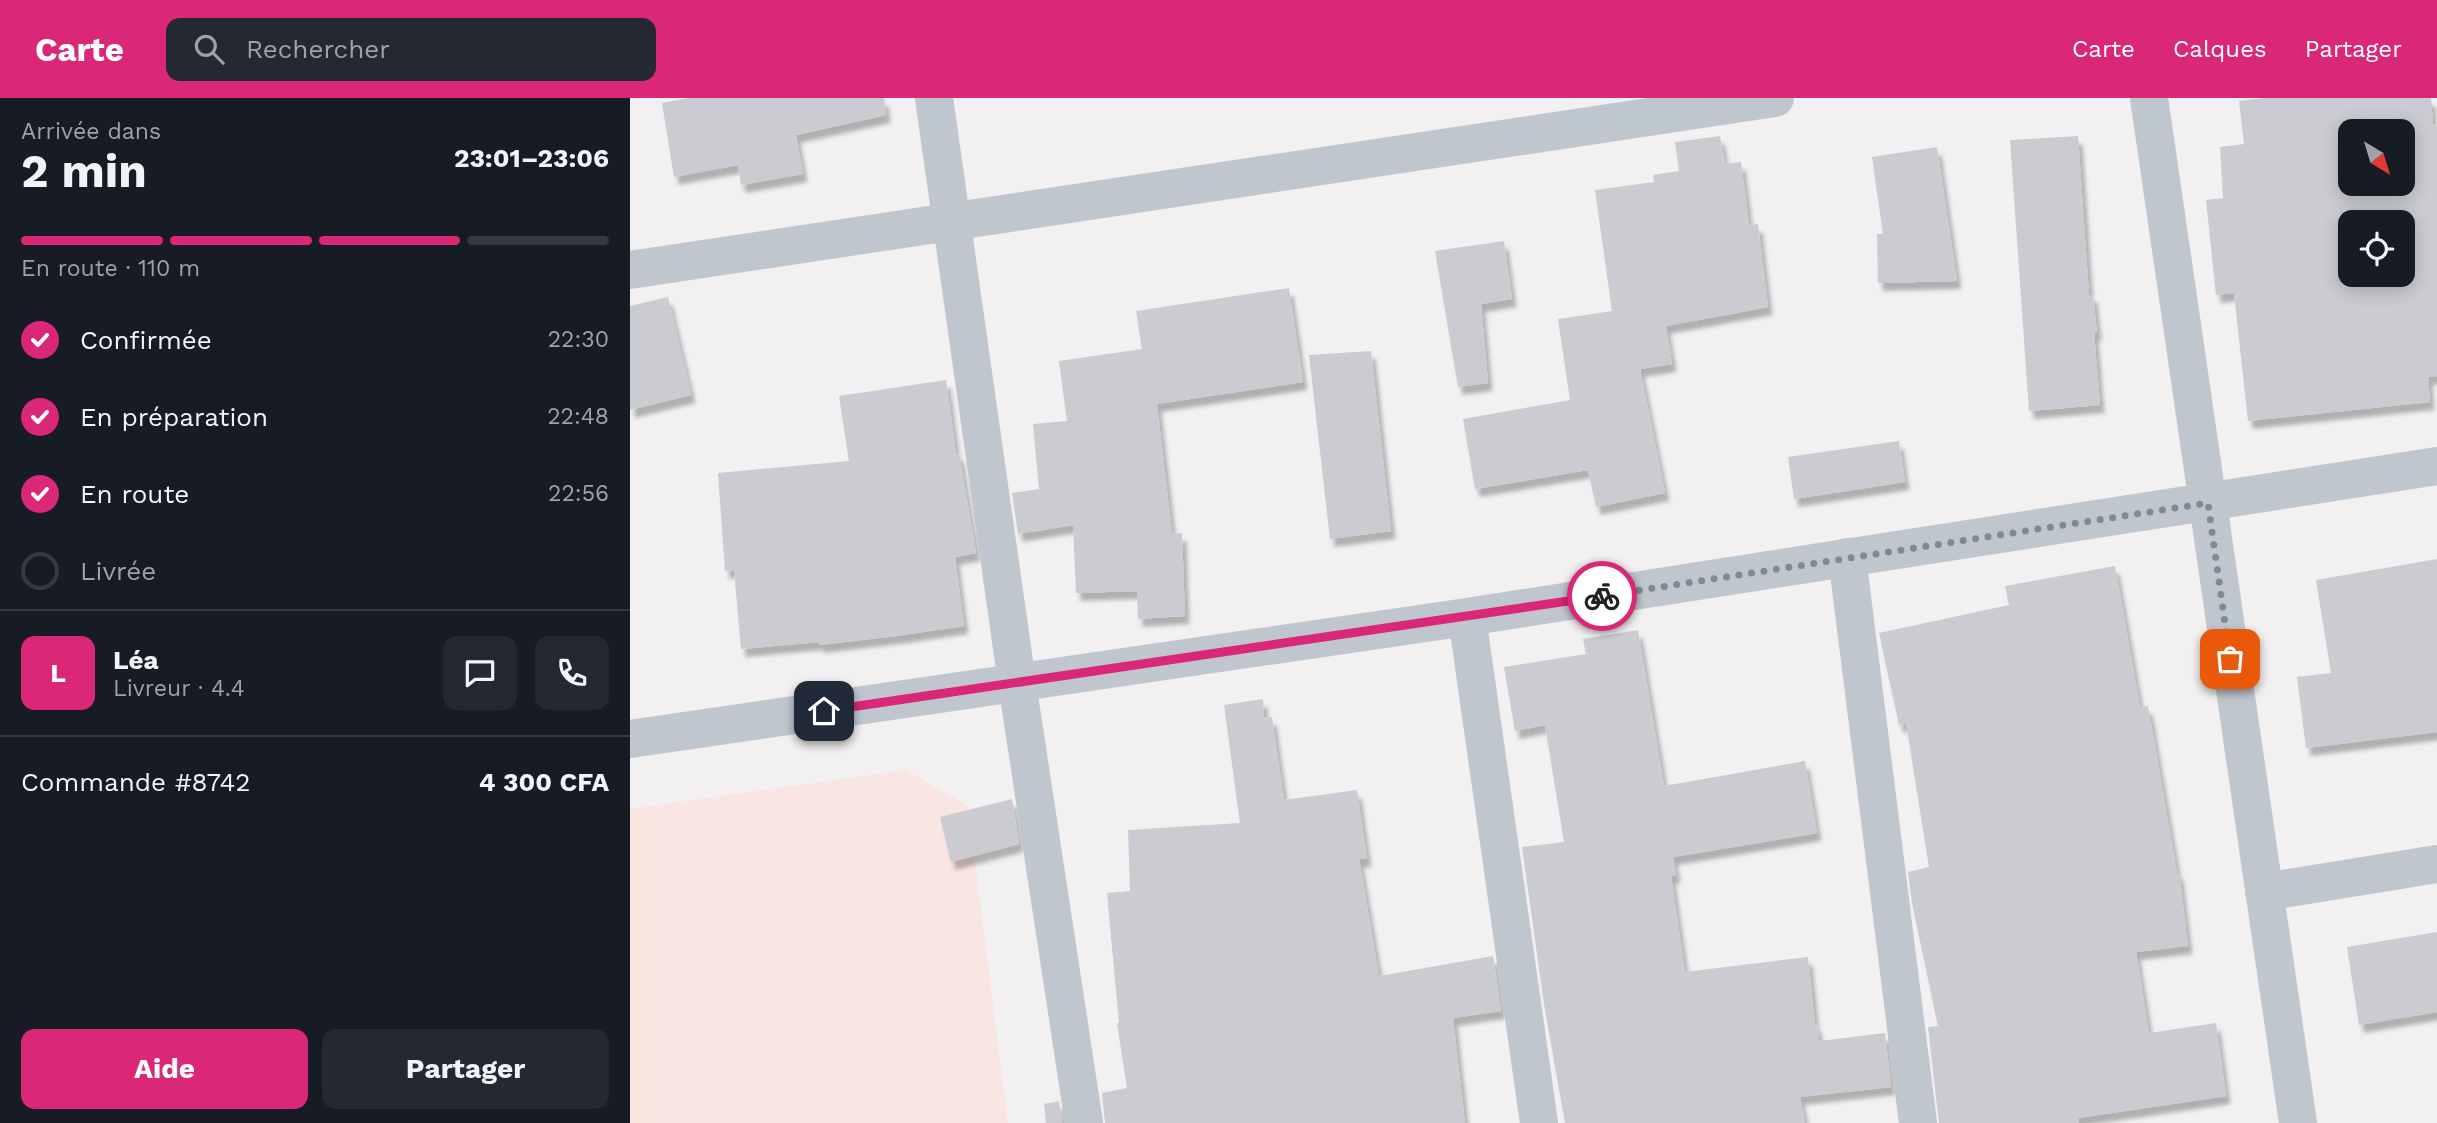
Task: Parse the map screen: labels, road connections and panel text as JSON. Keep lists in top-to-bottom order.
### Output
{
  "north": "bottom right",
  "page": {
    "header": "Carte",
    "search": "Rechercher",
    "nav": ["Carte", "Calques", "Partager"],
    "heading": ["2 min", "Arrivée dans", "23:01–23:06"],
    "panel": [
      "Léa",
      "Livreur · 4.4",
      "Commande #8742",
      "4 300 CFA"
    ],
    "bar": "En route · 110 m",
    "list": [
      ["Confirmée", "22:30"],
      ["En préparation", "22:48"],
      ["En route", "22:56"],
      "Livrée"
    ],
    "round": "L",
    "buttons": ["Aide", "Partager"]
  }
}
